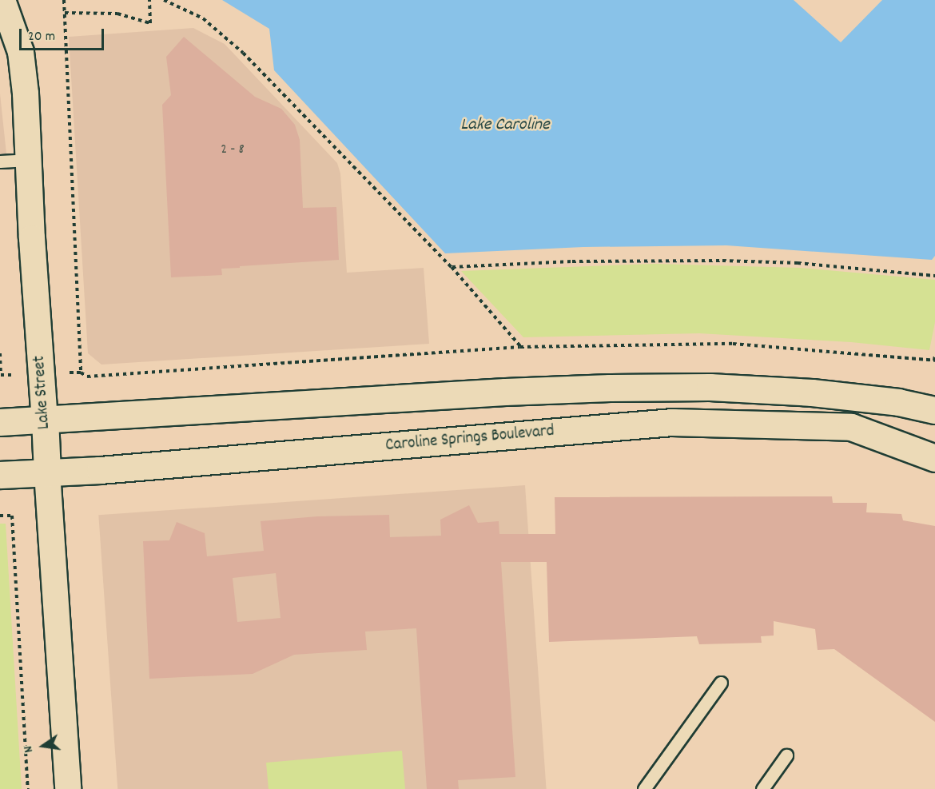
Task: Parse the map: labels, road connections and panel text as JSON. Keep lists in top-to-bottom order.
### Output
{
  "streets": {
    "main road": ["Lake Street", "Caroline Springs Boulevard"]
  },
  "crossings": [
    ["Lake Street", "Caroline Springs Boulevard"]
  ],
  "water": ["Lake Caroline"],
  "house_numbers": ["2 - 8"],
  "scale_bar": "20 m",
  "north": "left"
}
